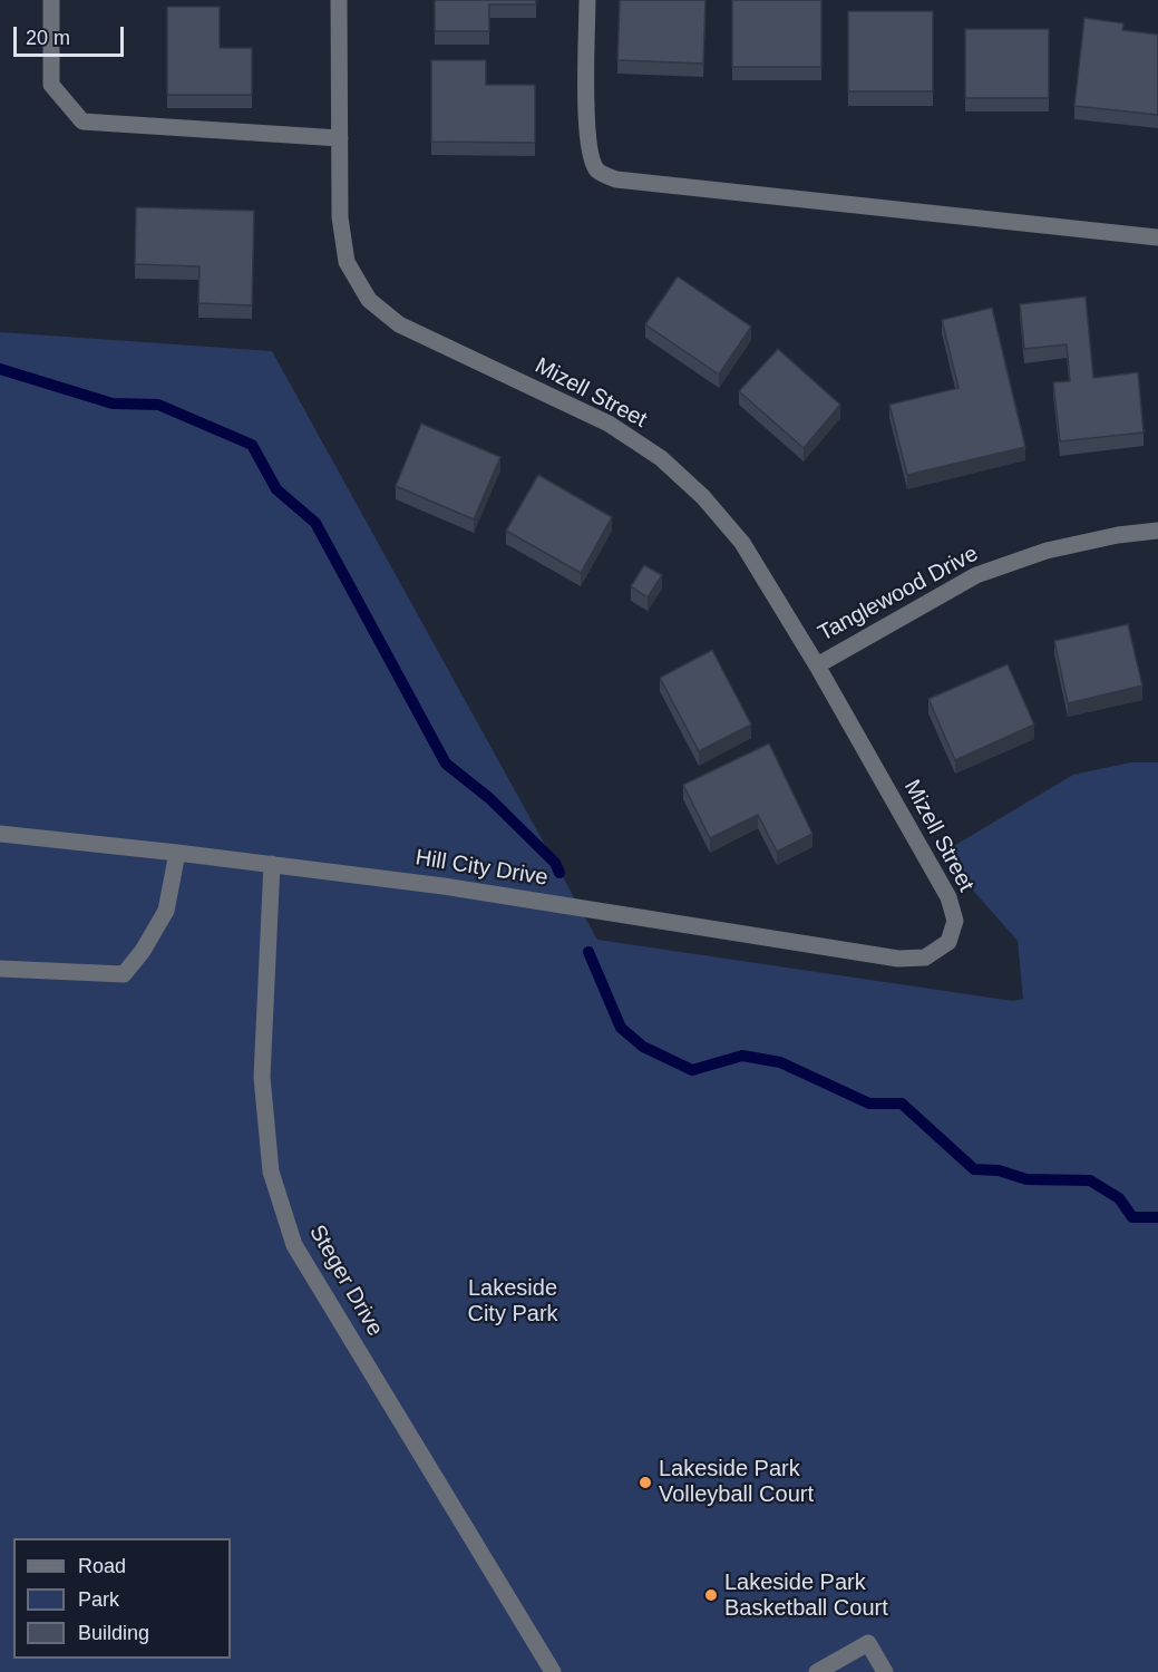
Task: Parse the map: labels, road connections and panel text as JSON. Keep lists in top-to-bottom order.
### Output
{
  "streets": {
    "street": [
      "Mizell Street",
      "Tanglewood Drive",
      "Hill City Drive",
      "Steger Drive"
    ]
  },
  "crossings": [
    ["Mizell Street", "Tanglewood Drive"],
    ["Mizell Street", "Hill City Drive"],
    ["Hill City Drive", "Steger Drive"]
  ],
  "parks": ["Lakeside City Park"],
  "places": ["Lakeside Park Volleyball Court", "Lakeside Park Basketball Court"],
  "legend": ["Road", "Park", "Building"],
  "scale_bar": "20 m"
}
